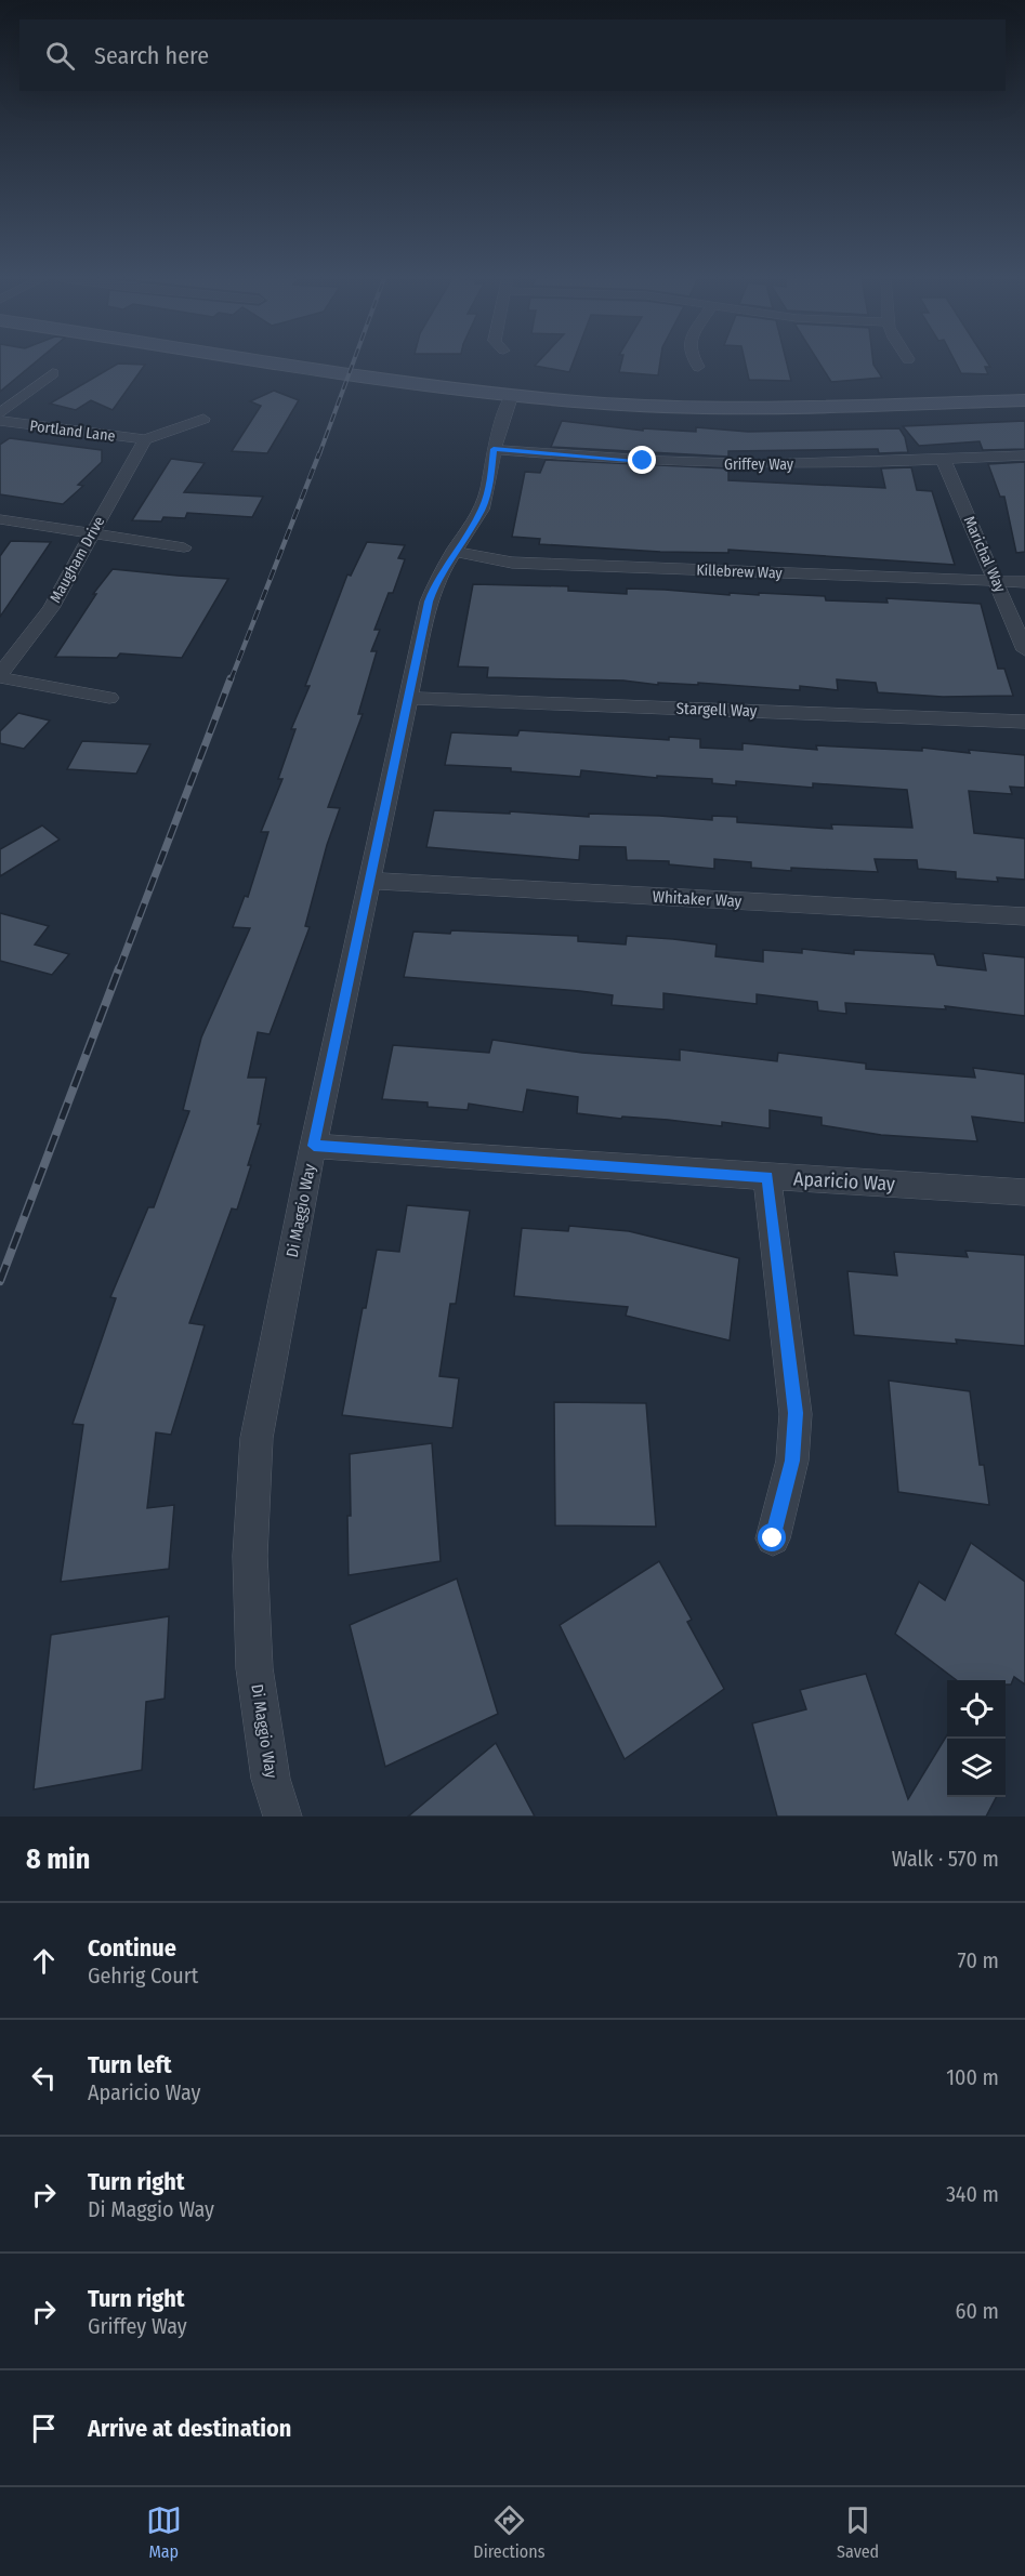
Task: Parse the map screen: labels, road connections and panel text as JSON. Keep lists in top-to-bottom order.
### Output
{
  "streets": {
    "street": [
      "Portland Lane",
      "Griffey Way",
      "Marichal Way",
      "Maugham Drive",
      "Killebrew Way",
      "Stargell Way",
      "Whitaker Way",
      "Aparicio Way",
      "Di Maggio Way"
    ]
  },
  "crossings": [
    ["Portland Lane", "Maugham Drive"],
    ["Griffey Way", "Marichal Way"],
    ["Griffey Way", "Di Maggio Way"],
    ["Marichal Way", "Killebrew Way"],
    ["Killebrew Way", "Di Maggio Way"],
    ["Stargell Way", "Di Maggio Way"],
    ["Whitaker Way", "Di Maggio Way"],
    ["Aparicio Way", "Di Maggio Way"]
  ],
  "page": {
    "search": "Search here",
    "heading": ["8 min", "Walk · 570 m"],
    "list": [
      ["Continue", "Gehrig Court", "70 m"],
      ["Turn left", "Aparicio Way", "100 m"],
      ["Turn right", "Di Maggio Way", "340 m"],
      ["Turn right", "Griffey Way", "60 m"],
      "Arrive at destination"
    ],
    "nav": ["Map", "Directions", "Saved"]
  }
}
